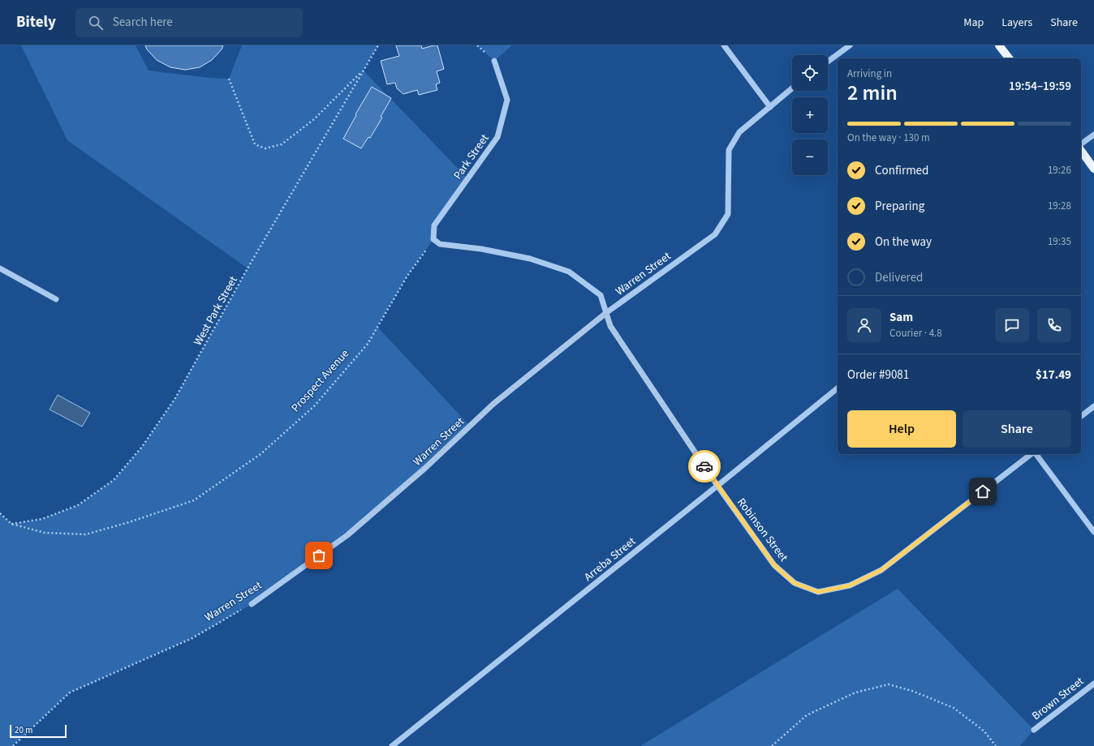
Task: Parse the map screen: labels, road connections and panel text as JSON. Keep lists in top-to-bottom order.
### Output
{
  "streets": {
    "street": [
      "Park Street",
      "Warren Street",
      "Robinson Street",
      "Arreba Street",
      "Brown Street"
    ],
    "path": ["West Park Street", "Prospect Avenue"]
  },
  "crossings": [
    ["Park Street", "Prospect Avenue"],
    ["Warren Street", "Robinson Street"],
    ["West Park Street", "Prospect Avenue"],
    ["Robinson Street", "Arreba Street"]
  ],
  "scale_bar": "20 m",
  "page": {
    "header": "Bitely",
    "search": "Search here",
    "nav": ["Map", "Layers", "Share"],
    "map_buttons": ["+", "−"],
    "heading": ["2 min", "Arriving in", "19:54–19:59"],
    "panel": [
      "Sam",
      "Courier · 4.8",
      "Order #9081",
      "$17.49"
    ],
    "bar": "On the way · 130 m",
    "list": [
      ["Confirmed", "19:26"],
      ["Preparing", "19:28"],
      ["On the way", "19:35"],
      "Delivered"
    ],
    "buttons": ["Help", "Share"],
    "scale": "20 m"
  }
}
